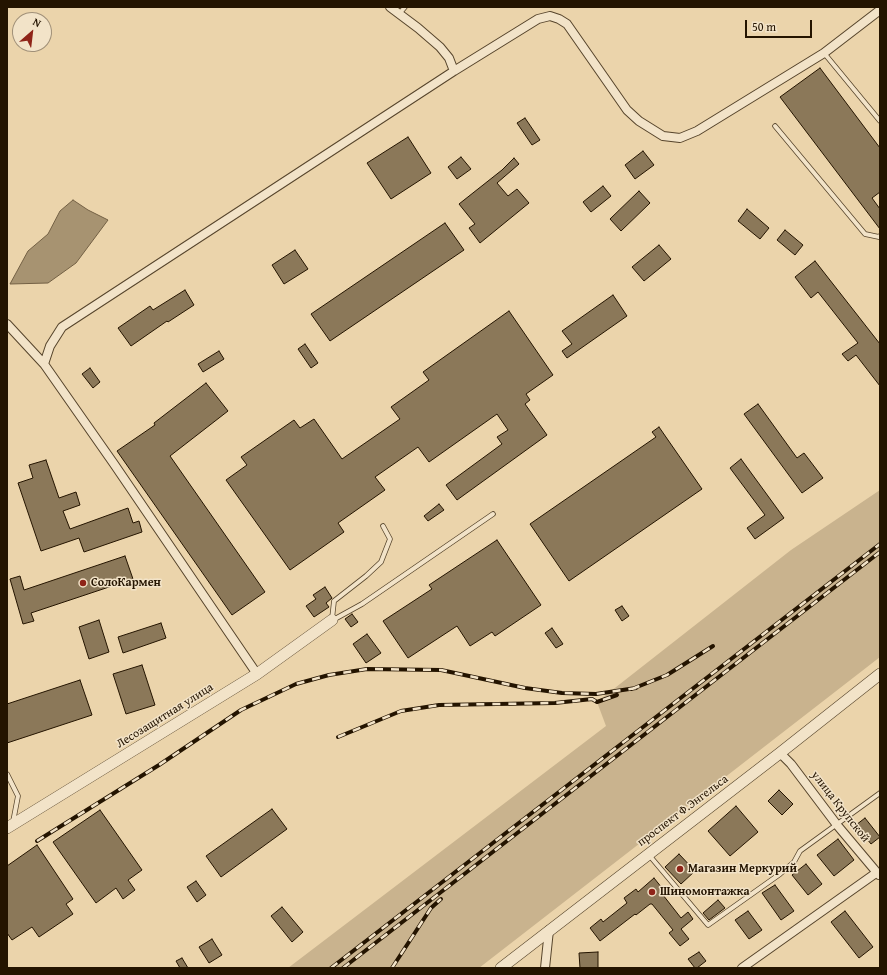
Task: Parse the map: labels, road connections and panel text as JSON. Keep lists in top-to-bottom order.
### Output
{
  "streets": {
    "street": ["Лесозащитная улица", "улица Крупской", "проспект Ф.Энгельса"]
  },
  "crossings": [
    ["улица Крупской", "проспект Ф.Энгельса"]
  ],
  "places": ["СолоКармен", "Магазин Меркурий", "Шиномонтажка"],
  "scale_bar": "50 m",
  "north": "top right"
}
